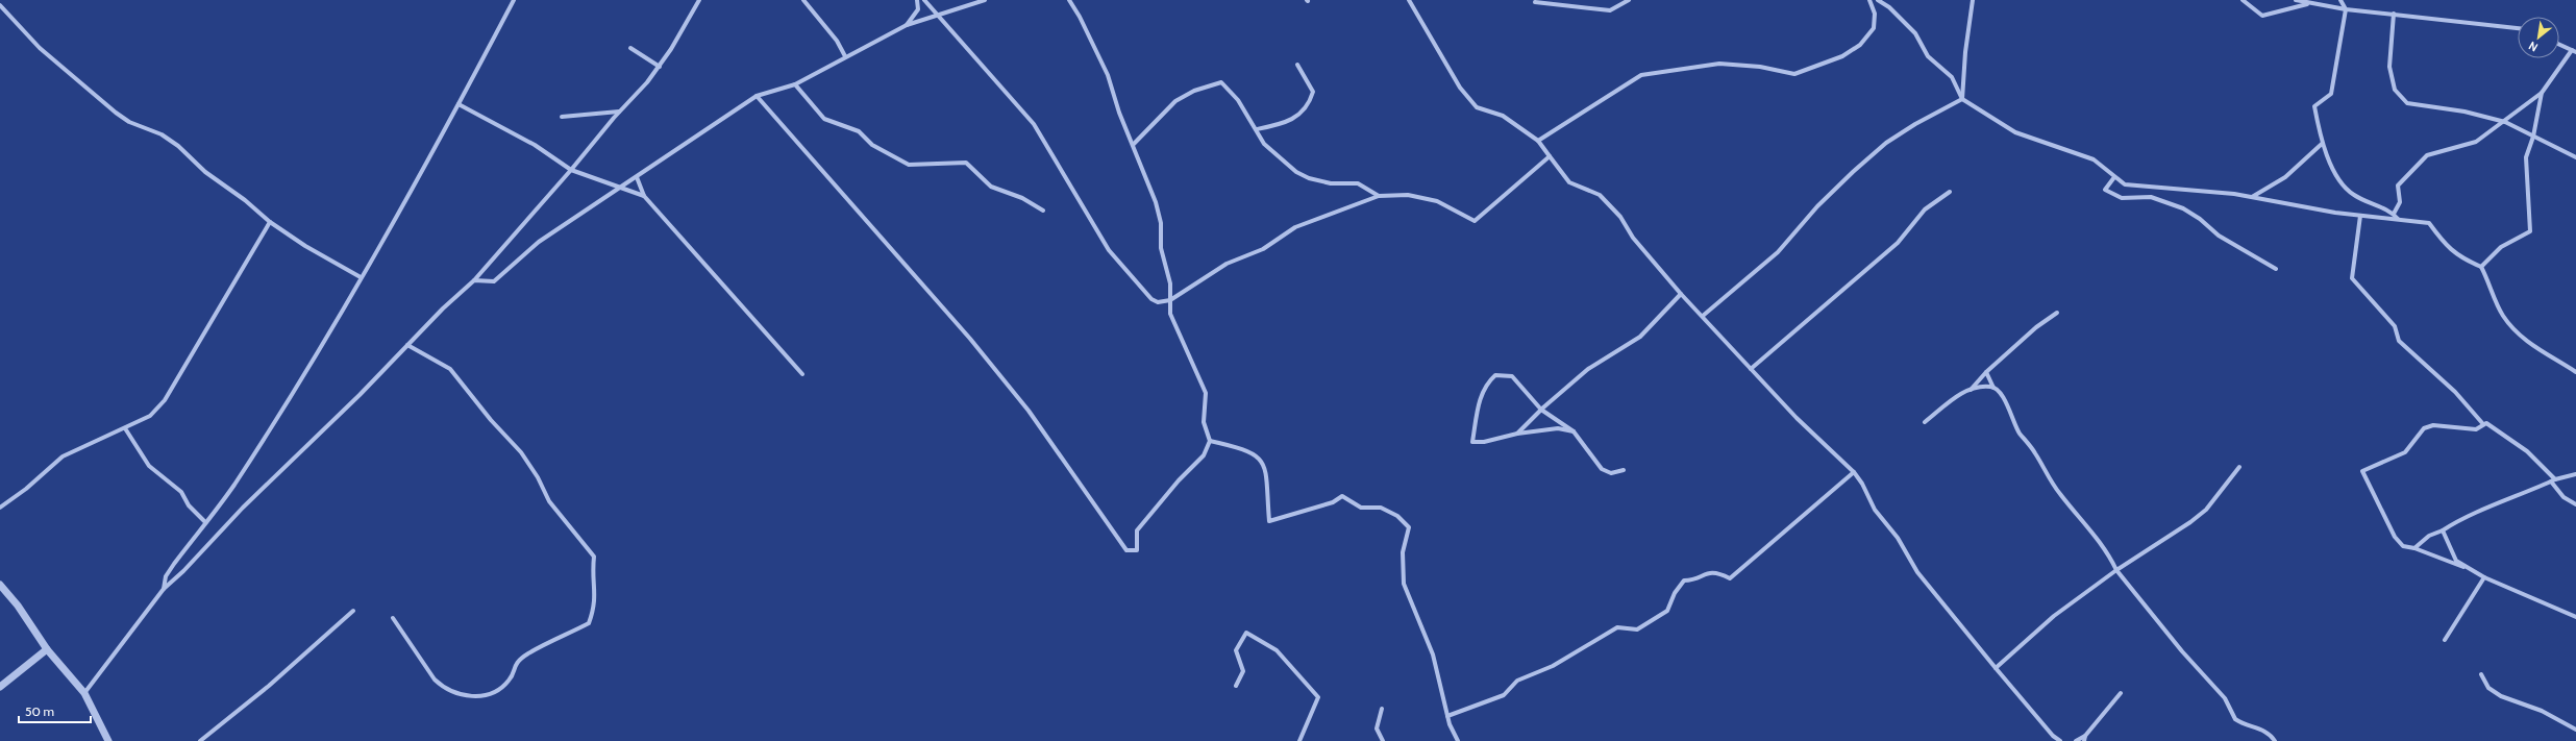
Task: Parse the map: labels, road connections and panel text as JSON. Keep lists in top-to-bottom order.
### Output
{
  "scale_bar": "50 m",
  "north": "bottom left"
}
